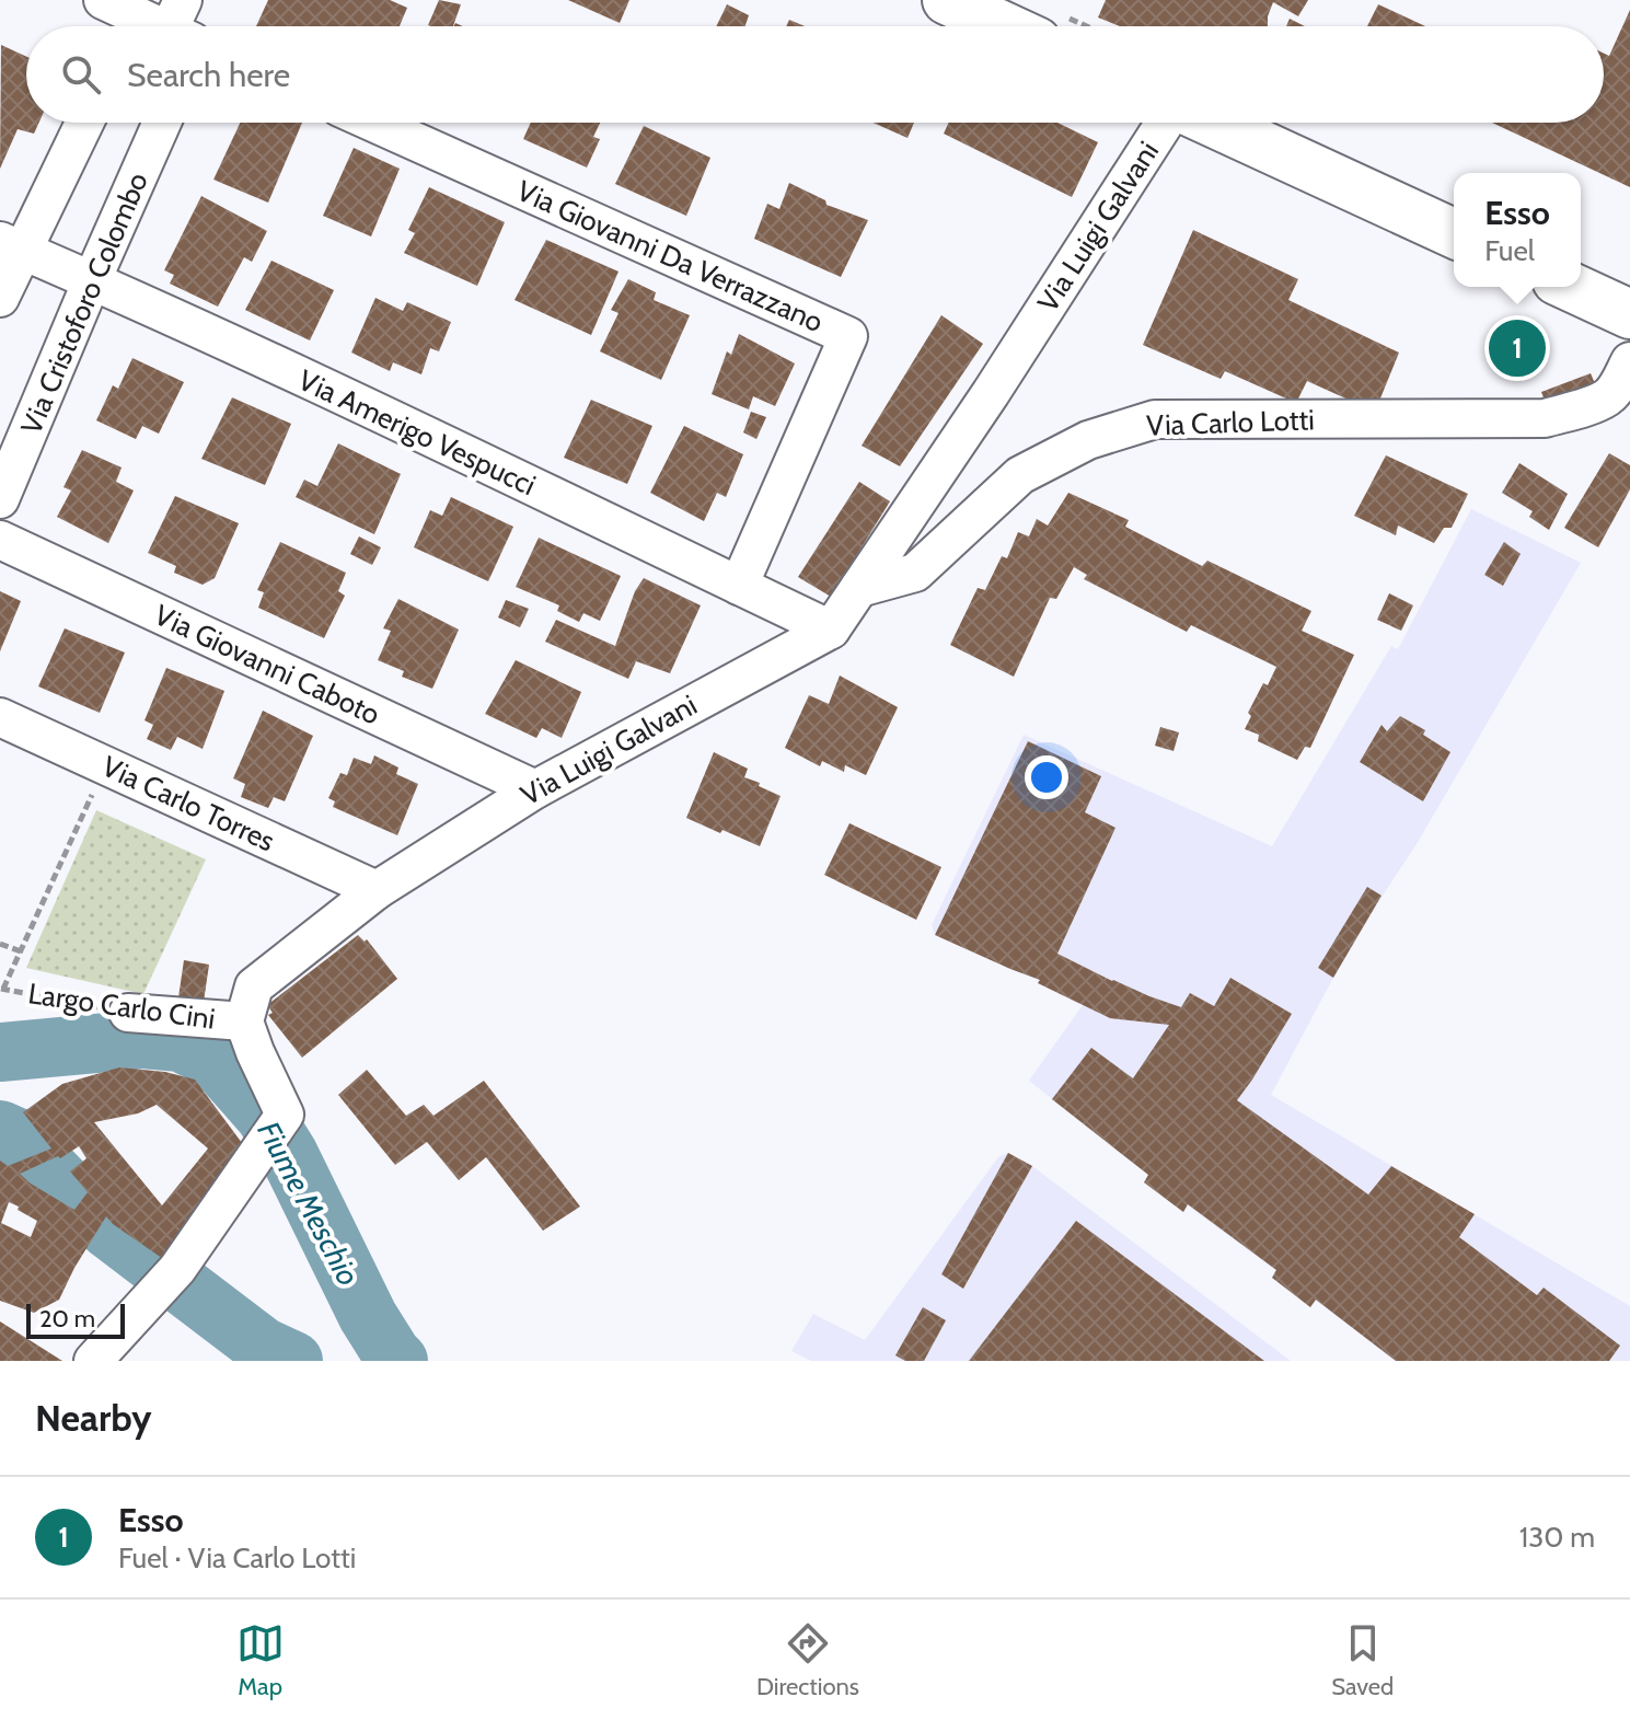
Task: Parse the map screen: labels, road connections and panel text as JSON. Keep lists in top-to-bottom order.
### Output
{
  "streets": {
    "street": [
      "Via Luigi Galvani",
      "Via Giovanni Da Verrazzano",
      "Via Cristoforo Colombo",
      "Via Carlo Lotti",
      "Via Amerigo Vespucci",
      "Via Giovanni Caboto",
      "Via Carlo Torres",
      "Largo Carlo Cini"
    ]
  },
  "crossings": [
    ["Via Luigi Galvani", "Via Carlo Lotti"],
    ["Via Luigi Galvani", "Via Amerigo Vespucci"],
    ["Via Luigi Galvani", "Via Giovanni Caboto"],
    ["Via Luigi Galvani", "Via Carlo Torres"],
    ["Via Luigi Galvani", "Largo Carlo Cini"],
    ["Via Giovanni Da Verrazzano", "Via Amerigo Vespucci"],
    ["Via Cristoforo Colombo", "Via Amerigo Vespucci"]
  ],
  "water": ["Fiume Meschio"],
  "scale_bar": "20 m",
  "page": {
    "search": "Search here",
    "popup": ["Esso", "Fuel"],
    "pins": "1",
    "scale": "20 m",
    "heading": "Nearby",
    "list": [
      {
        "mark": "1",
        "name": "Esso",
        "note": "Fuel · Via Carlo Lotti",
        "value": "130 m"
      }
    ],
    "nav": ["Map", "Directions", "Saved"]
  }
}
